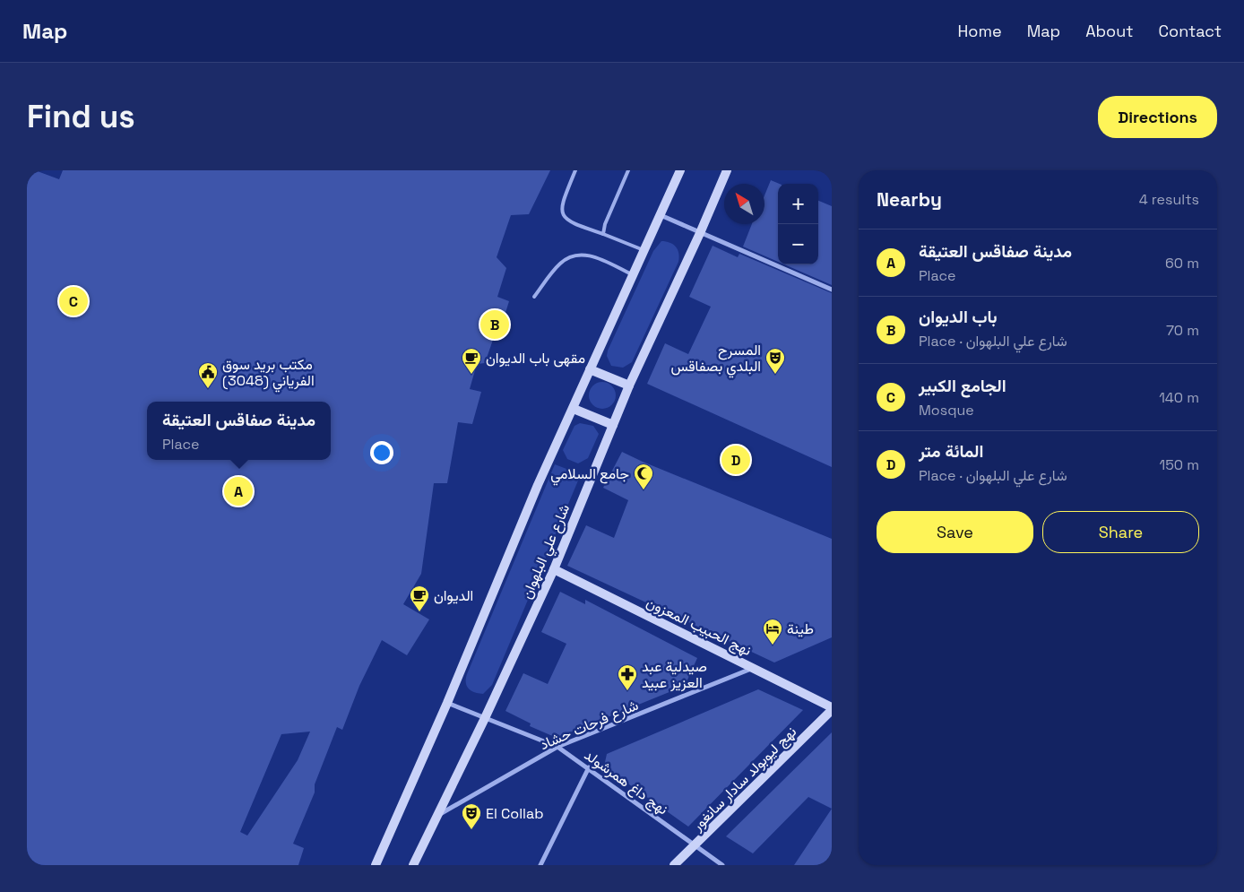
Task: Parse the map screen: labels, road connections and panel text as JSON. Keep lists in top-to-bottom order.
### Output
{
  "streets": {
    "main road": ["شارع علي البلهوان", "نهج الحبيب المعزون", "نهج ليوبولد سادار سانغور"],
    "street": ["شارع فرحات حشاد", "نهج داغ همرشولد"]
  },
  "crossings": [
    ["شارع علي البلهوان", "نهج الحبيب المعزون"],
    ["شارع علي البلهوان", "شارع فرحات حشاد"],
    ["شارع علي البلهوان", "نهج داغ همرشولد"],
    ["نهج الحبيب المعزون", "شارع فرحات حشاد"],
    ["نهج الحبيب المعزون", "نهج ليوبولد سادار سانغور"],
    ["شارع فرحات حشاد", "نهج داغ همرشولد"],
    ["نهج ليوبولد سادار سانغور", "نهج داغ همرشولد"]
  ],
  "places": {
    "cafe": ["مقهى باب الديوان", "الديوان"],
    "theatre": ["المسرح البلدي بصفاقس", "El Collab"],
    "public building": ["مكتب بريد سوق الفرياني (3048)"],
    "mosque": ["جامع السلامي"],
    "hotel": ["طينة"],
    "pharmacy": ["صيدلية عبد العزيز عبيد"]
  },
  "north": "top left",
  "page": {
    "header": "Map",
    "nav": [
      "Home",
      "Map",
      "About",
      "Contact"
    ],
    "buttons": [
      "Directions",
      ["Save", "Share"]
    ],
    "title": "Find us",
    "heading": ["Nearby", "4 results"],
    "map_buttons": ["+", "−"],
    "list": [
      {
        "mark": "A",
        "name": "مدينة صفاقس العتيقة",
        "note": "Place",
        "value": "60 m"
      },
      {
        "mark": "B",
        "name": "باب الديوان",
        "note": "Place · شارع علي البلهوان",
        "value": "70 m"
      },
      {
        "mark": "C",
        "name": "الجامع الكبير",
        "note": "Mosque",
        "value": "140 m"
      },
      {
        "mark": "D",
        "name": "المائة متر",
        "note": "Place · شارع علي البلهوان",
        "value": "150 m"
      }
    ],
    "pins": [
      "C",
      "B",
      "D",
      "A"
    ],
    "popup": ["مدينة صفاقس العتيقة", "Place"]
  }
}
